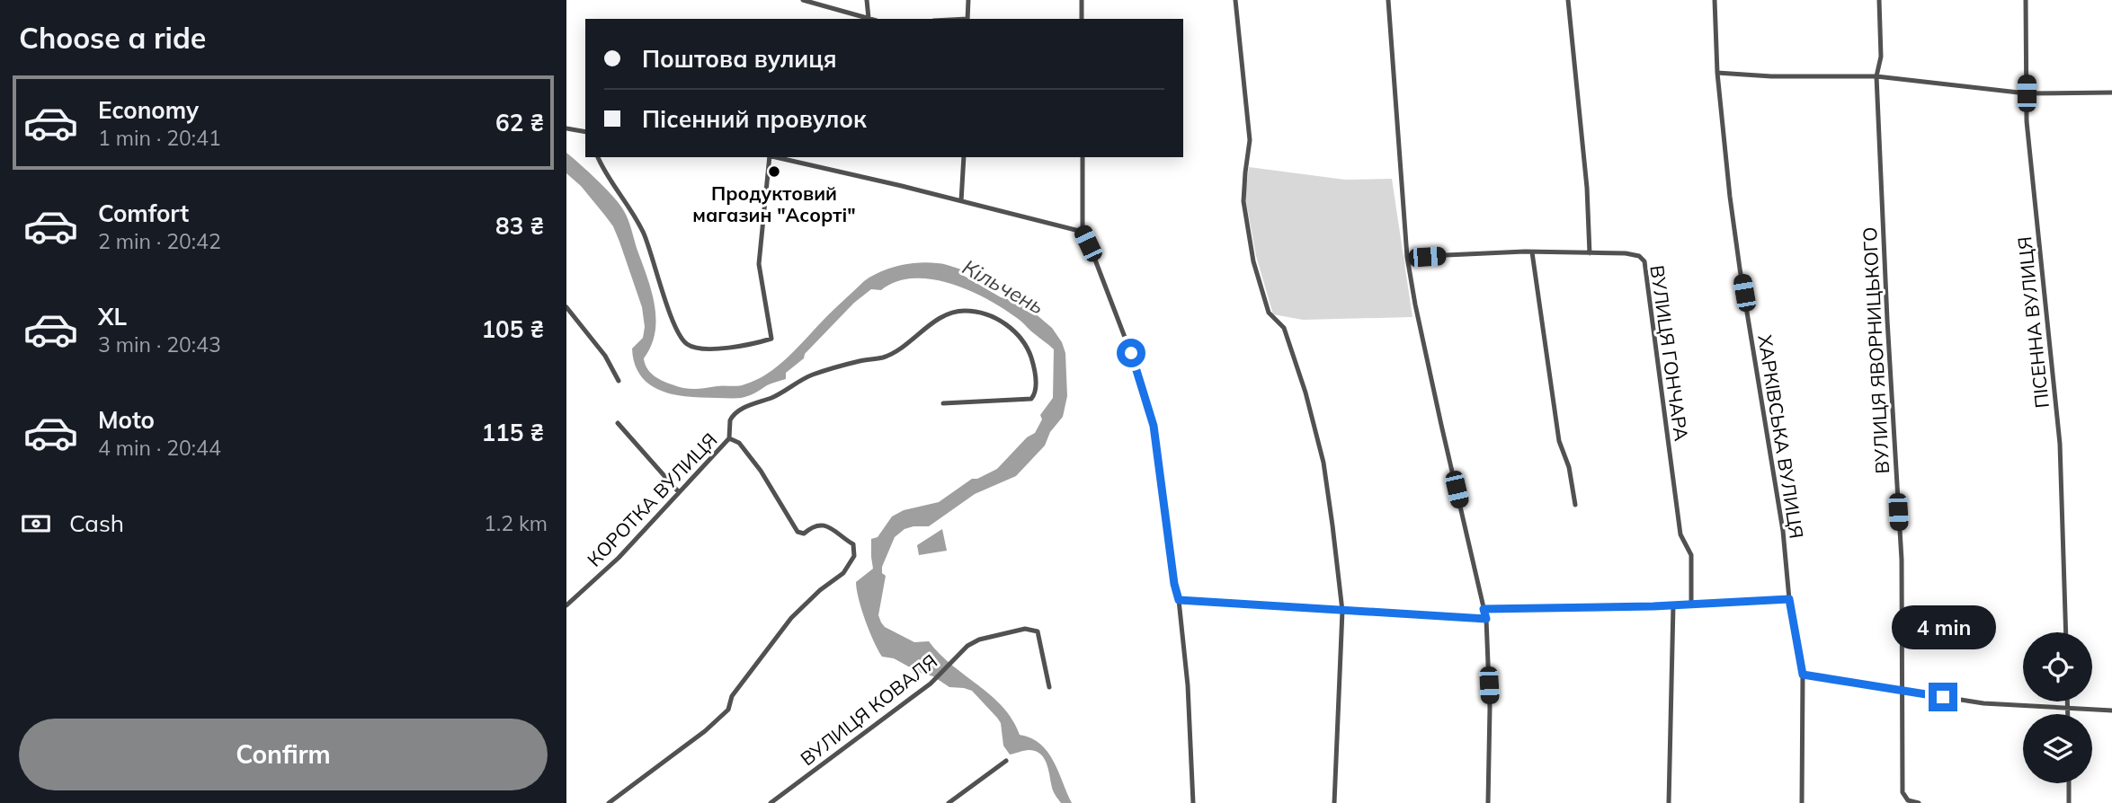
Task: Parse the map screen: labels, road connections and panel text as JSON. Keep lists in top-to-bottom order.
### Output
{
  "streets": {
    "street": [
      "ПІСЕННА ВУЛИЦЯ",
      "ВУЛИЦЯ ЯВОРНИЦЬКОГО",
      "ВУЛИЦЯ ГОНЧАРА",
      "ХАРКІВСЬКА ВУЛИЦЯ",
      "КОРОТКА ВУЛИЦЯ",
      "ВУЛИЦЯ КОВАЛЯ"
    ]
  },
  "water": ["Кільчень"],
  "places": ["Продуктовий магазин \"Асорті\""],
  "page": {
    "heading": "Choose a ride",
    "banner": ["Поштова вулиця", "Пісенний провулок"],
    "list": [
      {
        "name": "Economy",
        "note": "1 min · 20:41",
        "value": "62 ₴"
      },
      {
        "name": "Comfort",
        "note": "2 min · 20:42",
        "value": "83 ₴"
      },
      {
        "name": "XL",
        "note": "3 min · 20:43",
        "value": "105 ₴"
      },
      {
        "name": "Moto",
        "note": "4 min · 20:44",
        "value": "115 ₴"
      }
    ],
    "pay": ["Cash", "1.2 km"],
    "bubble": "4 min",
    "buttons": "Confirm"
  }
}
